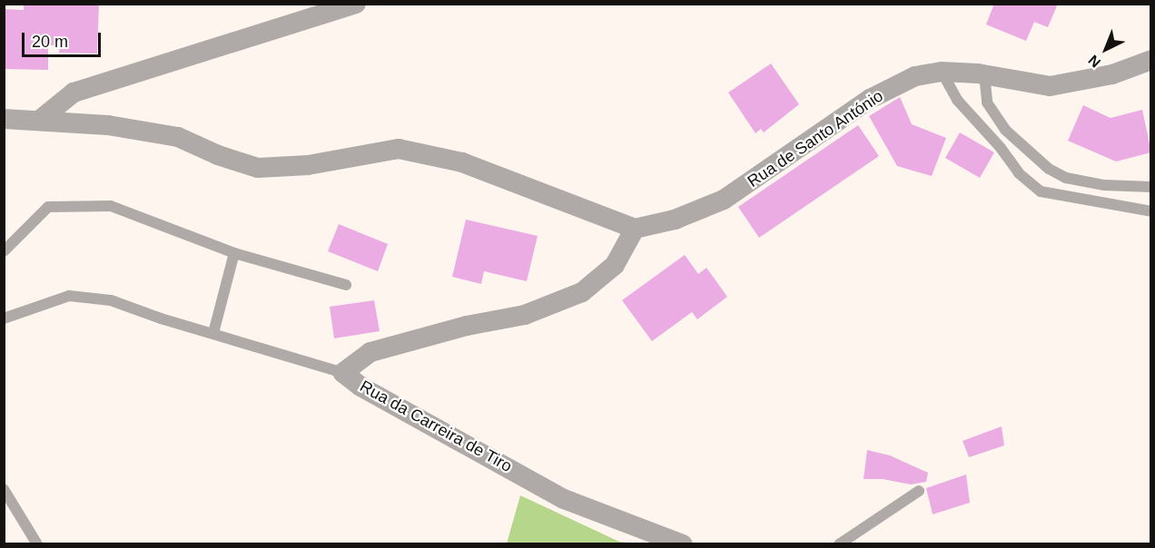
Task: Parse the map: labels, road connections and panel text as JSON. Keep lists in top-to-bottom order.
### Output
{
  "streets": {
    "street": ["Rua de Santo António", "Rua da Carreira de Tiro"]
  },
  "crossings": [
    ["Rua de Santo António", "Rua da Carreira de Tiro"]
  ],
  "scale_bar": "20 m",
  "north": "bottom left"
}
